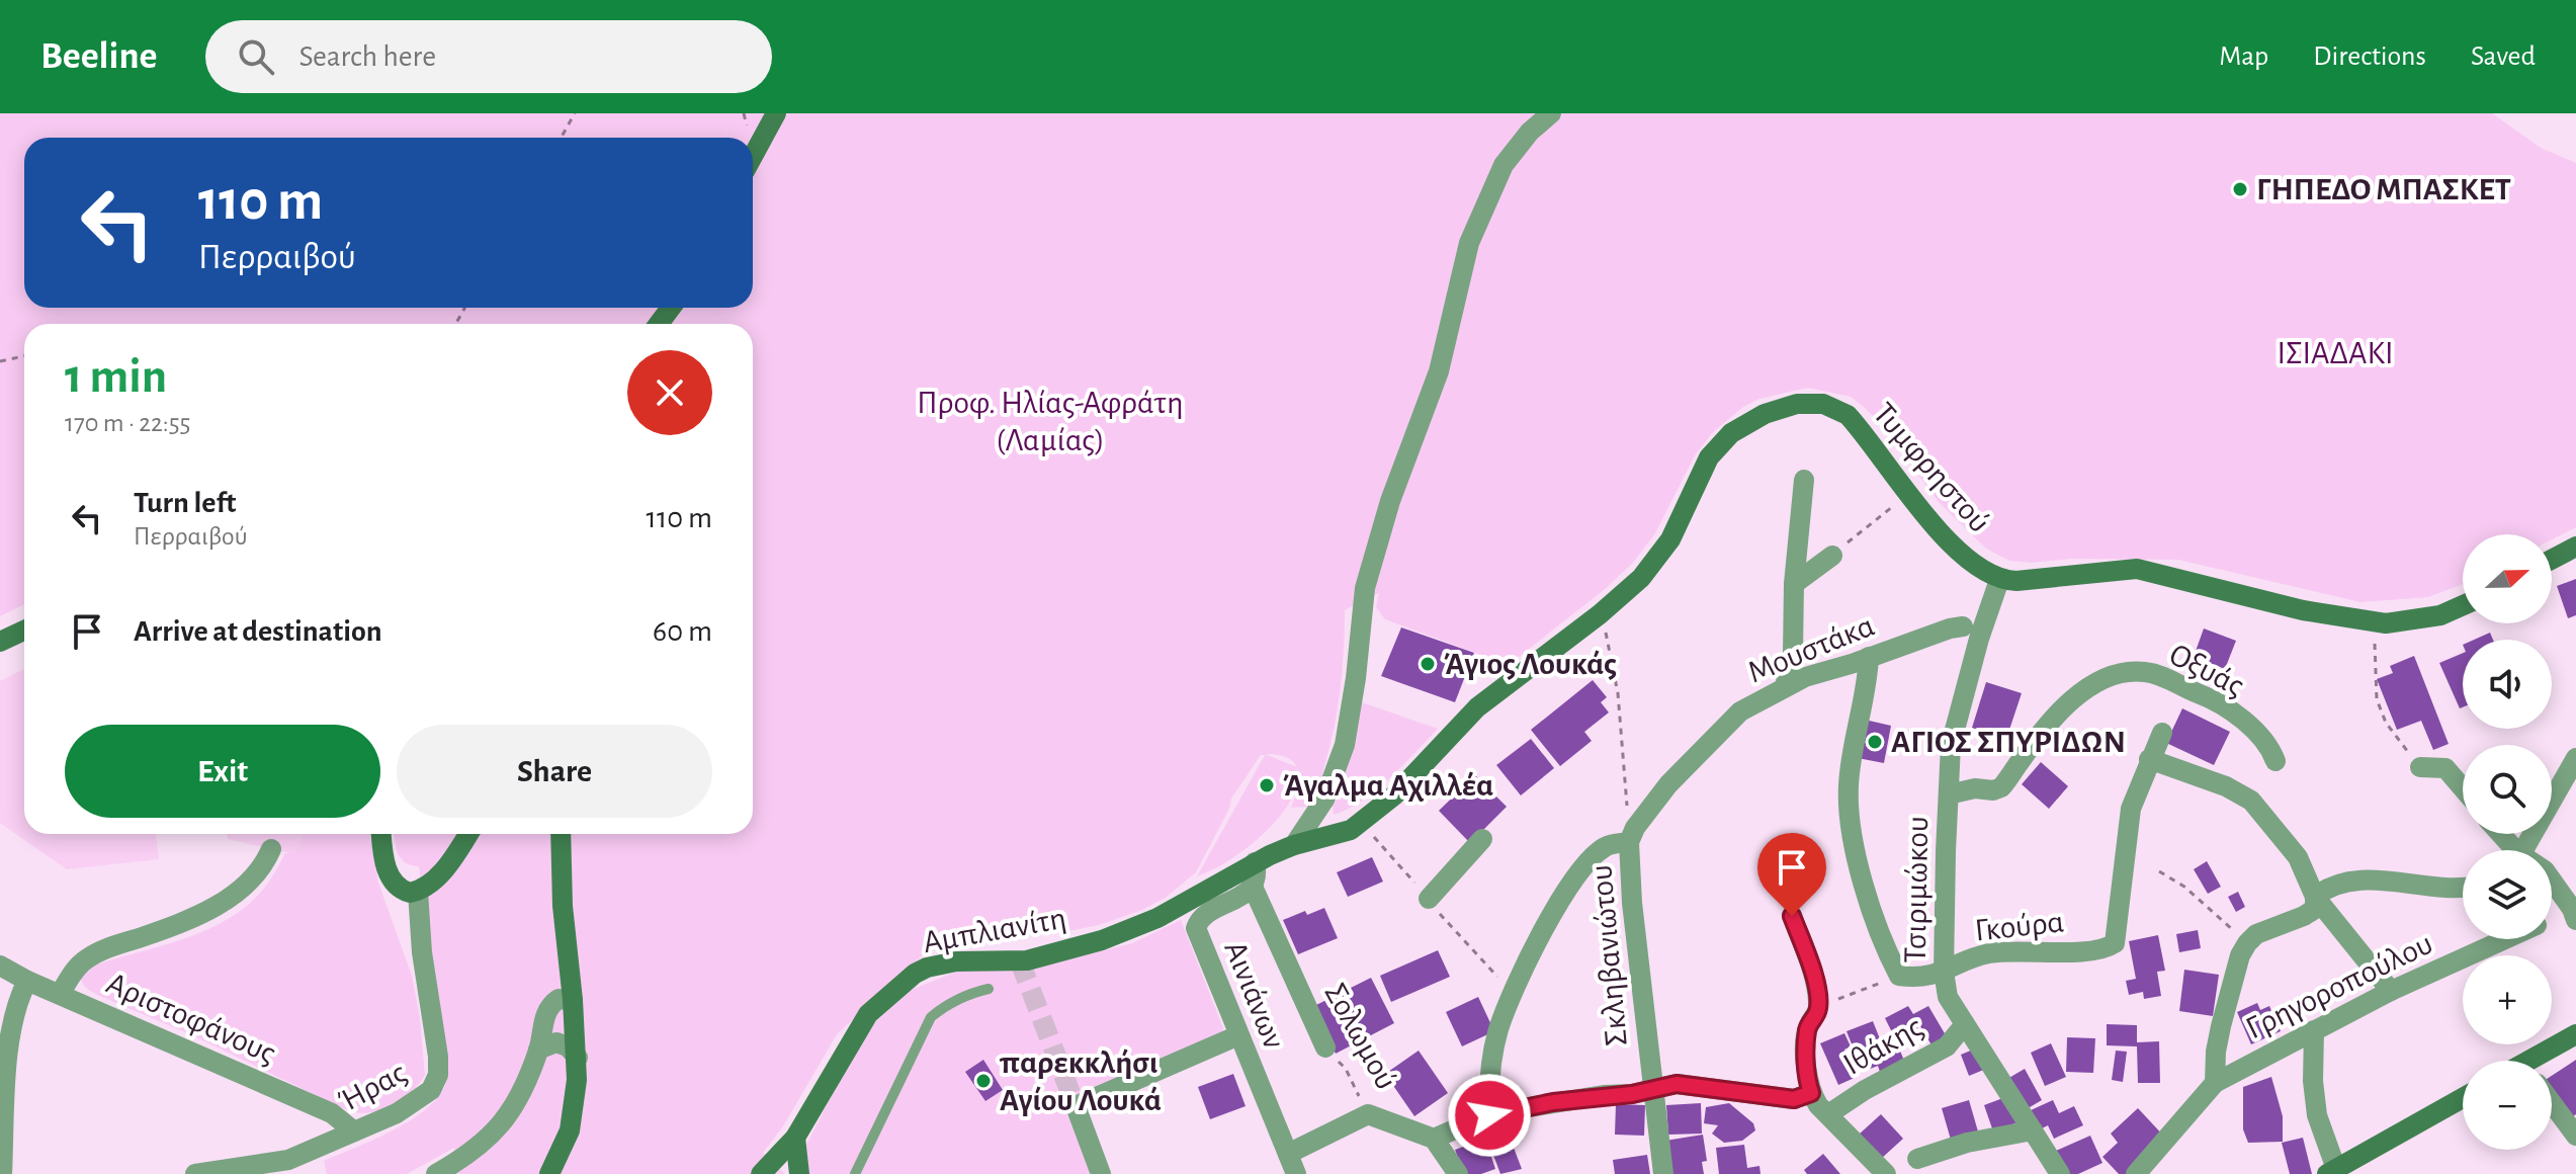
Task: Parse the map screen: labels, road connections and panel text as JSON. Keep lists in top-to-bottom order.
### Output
{
  "streets": {
    "street": [
      "Τυμφρηστού",
      "Μουστάκα",
      "Οξυάς",
      "Τσιριμώκου",
      "Γκούρα",
      "Αμπλιανίτη",
      "Σκληβανιώτου",
      "Γρηγοροπούλου",
      "Αινιάνων",
      "Αριστοφάνους",
      "Σολωμού",
      "Ιθάκης",
      "Ήρας"
    ]
  },
  "crossings": [
    ["Τυμφρηστού", "Τσιριμώκου"],
    ["Τυμφρηστού", "Αμπλιανίτη"],
    ["Μουστάκα", "Σκληβανιώτου"],
    ["Οξυάς", "Τσιριμώκου"],
    ["Τσιριμώκου", "Γκούρα"],
    ["Τσιριμώκου", "Ιθάκης"],
    ["Αινιάνων", "Σολωμού"],
    ["Αριστοφάνους", "Ήρας"]
  ],
  "parks": ["ΙΣΙΑΔΑΚΙ", "Προφ. Ηλίας-Αφράτη (Λαμίας)"],
  "places": [
    "ΓΗΠΕΔΟ ΜΠΑΣΚΕΤ",
    "Άγιος Λουκάς",
    "ΑΓΙΟΣ ΣΠΥΡΙΔΩΝ",
    "Άγαλμα Αχιλλέα",
    "παρεκκλήσι Αγίου Λουκά"
  ],
  "north": "right",
  "page": {
    "header": "Beeline",
    "search": "Search here",
    "nav": ["Map", "Directions", "Saved"],
    "turn": ["110 m", "Περραιβού"],
    "heading": ["1 min", "170 m · 22:55"],
    "list": [
      {
        "name": "Turn left",
        "note": "Περραιβού",
        "value": "110 m"
      },
      {
        "name": "Arrive at destination",
        "value": "60 m"
      }
    ],
    "map_buttons": ["+", "−"],
    "buttons": ["Exit", "Share"]
  }
}
